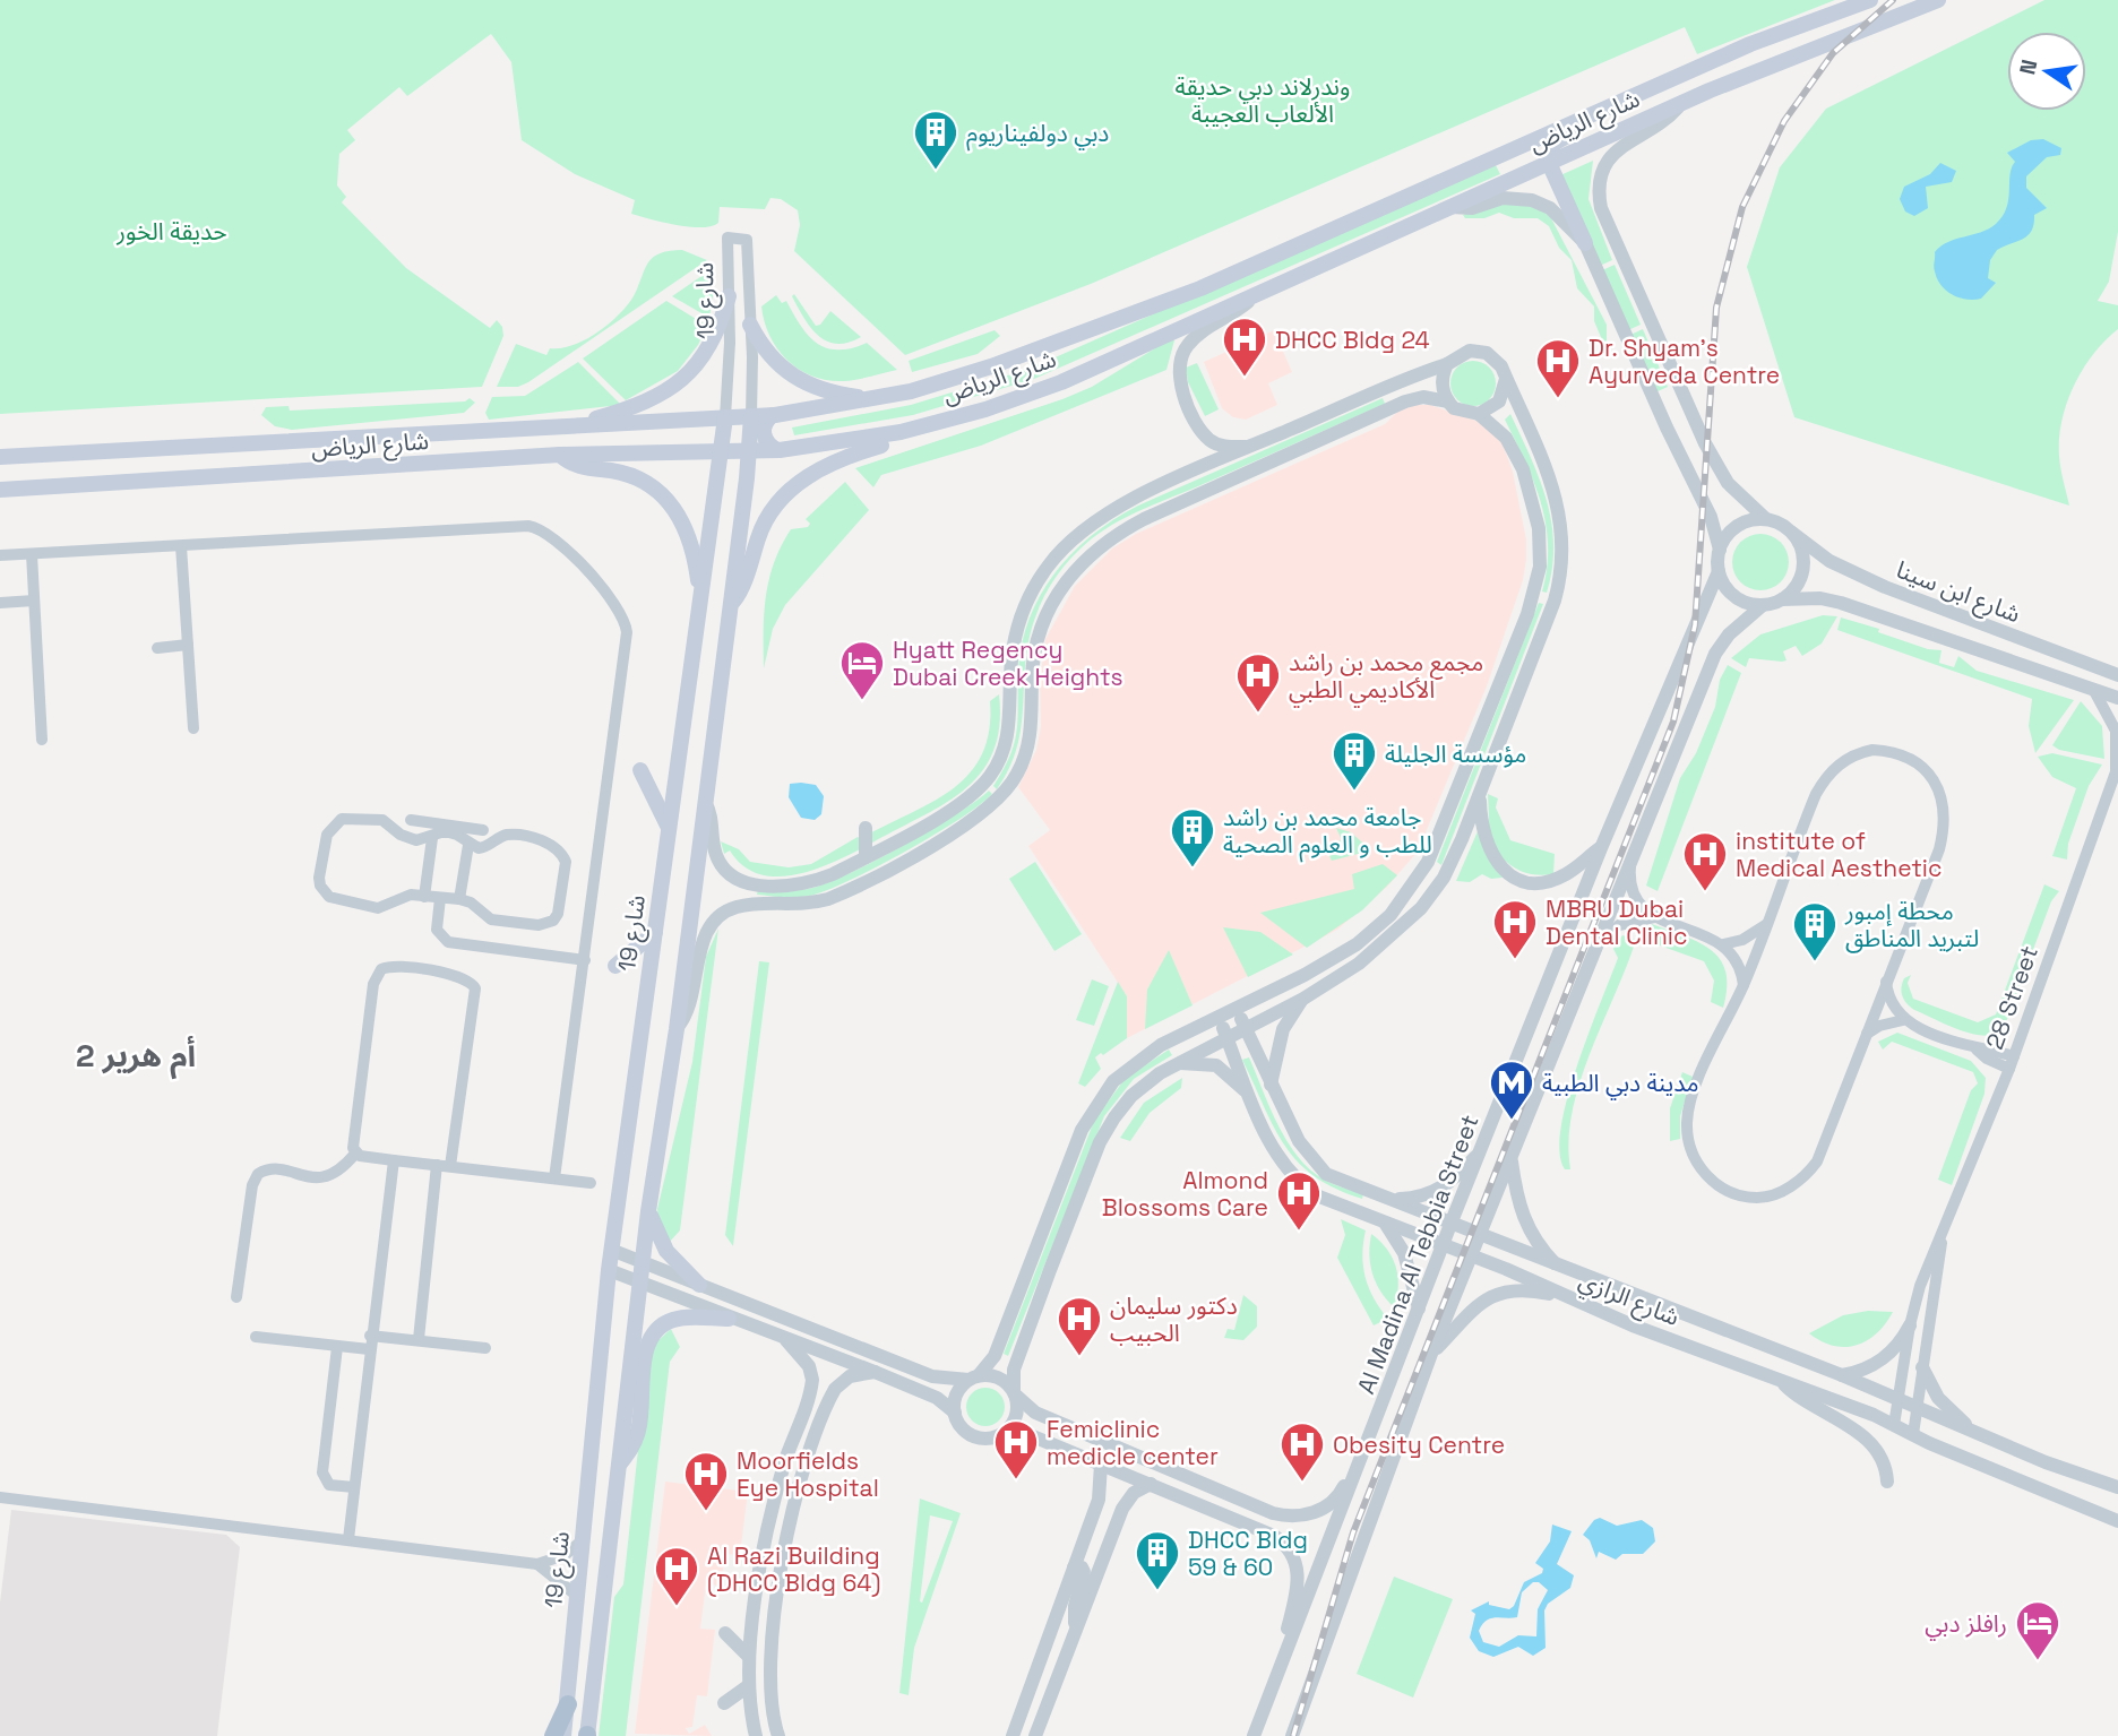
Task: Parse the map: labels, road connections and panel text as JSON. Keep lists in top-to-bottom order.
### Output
{
  "streets": {
    "main road": ["شارع الرياض", "شارع 19"],
    "street": [
      "شارع ابن سينا",
      "28 Street",
      "Al Madina Al Tebbia Street",
      "شارع الرازي"
    ]
  },
  "crossings": [
    ["شارع الرياض", "شارع 19"],
    ["شارع ابن سينا", "Al Madina Al Tebbia Street"],
    ["28 Street", "شارع الرازي"],
    ["Al Madina Al Tebbia Street", "شارع الرازي"]
  ],
  "districts": ["أم هرير 2"],
  "parks": ["وندرلاند دبي حديقة الألعاب العجيبة", "حديقة الخور"],
  "places": {
    "building": [
      "دبي دولفيناريوم",
      "مؤسسة الجليلة",
      "جامعة محمد بن راشد للطب و العلوم الصحية",
      "محطة إمبور لتبريد المناطق",
      "DHCC Bldg 59 & 60"
    ],
    "hospital": [
      "DHCC Bldg 24",
      "Dr. Shyam’s Ayurveda Centre",
      "مجمع محمد بن راشد الأكاديمي الطبي",
      "institute of Medical Aesthetic",
      "MBRU Dubai Dental Clinic",
      "Almond Blossoms Care",
      "دكتور سليمان الحبيب",
      "Femiclinic medicle center",
      "Obesity Centre",
      "Moorfields Eye Hospital",
      "Al Razi Building (DHCC Bldg 64)"
    ],
    "hotel": ["Hyatt Regency Dubai Creek Heights", "رافلز دبي"],
    "metro station": ["مدينة دبي الطبية"]
  },
  "north": "left"
}
